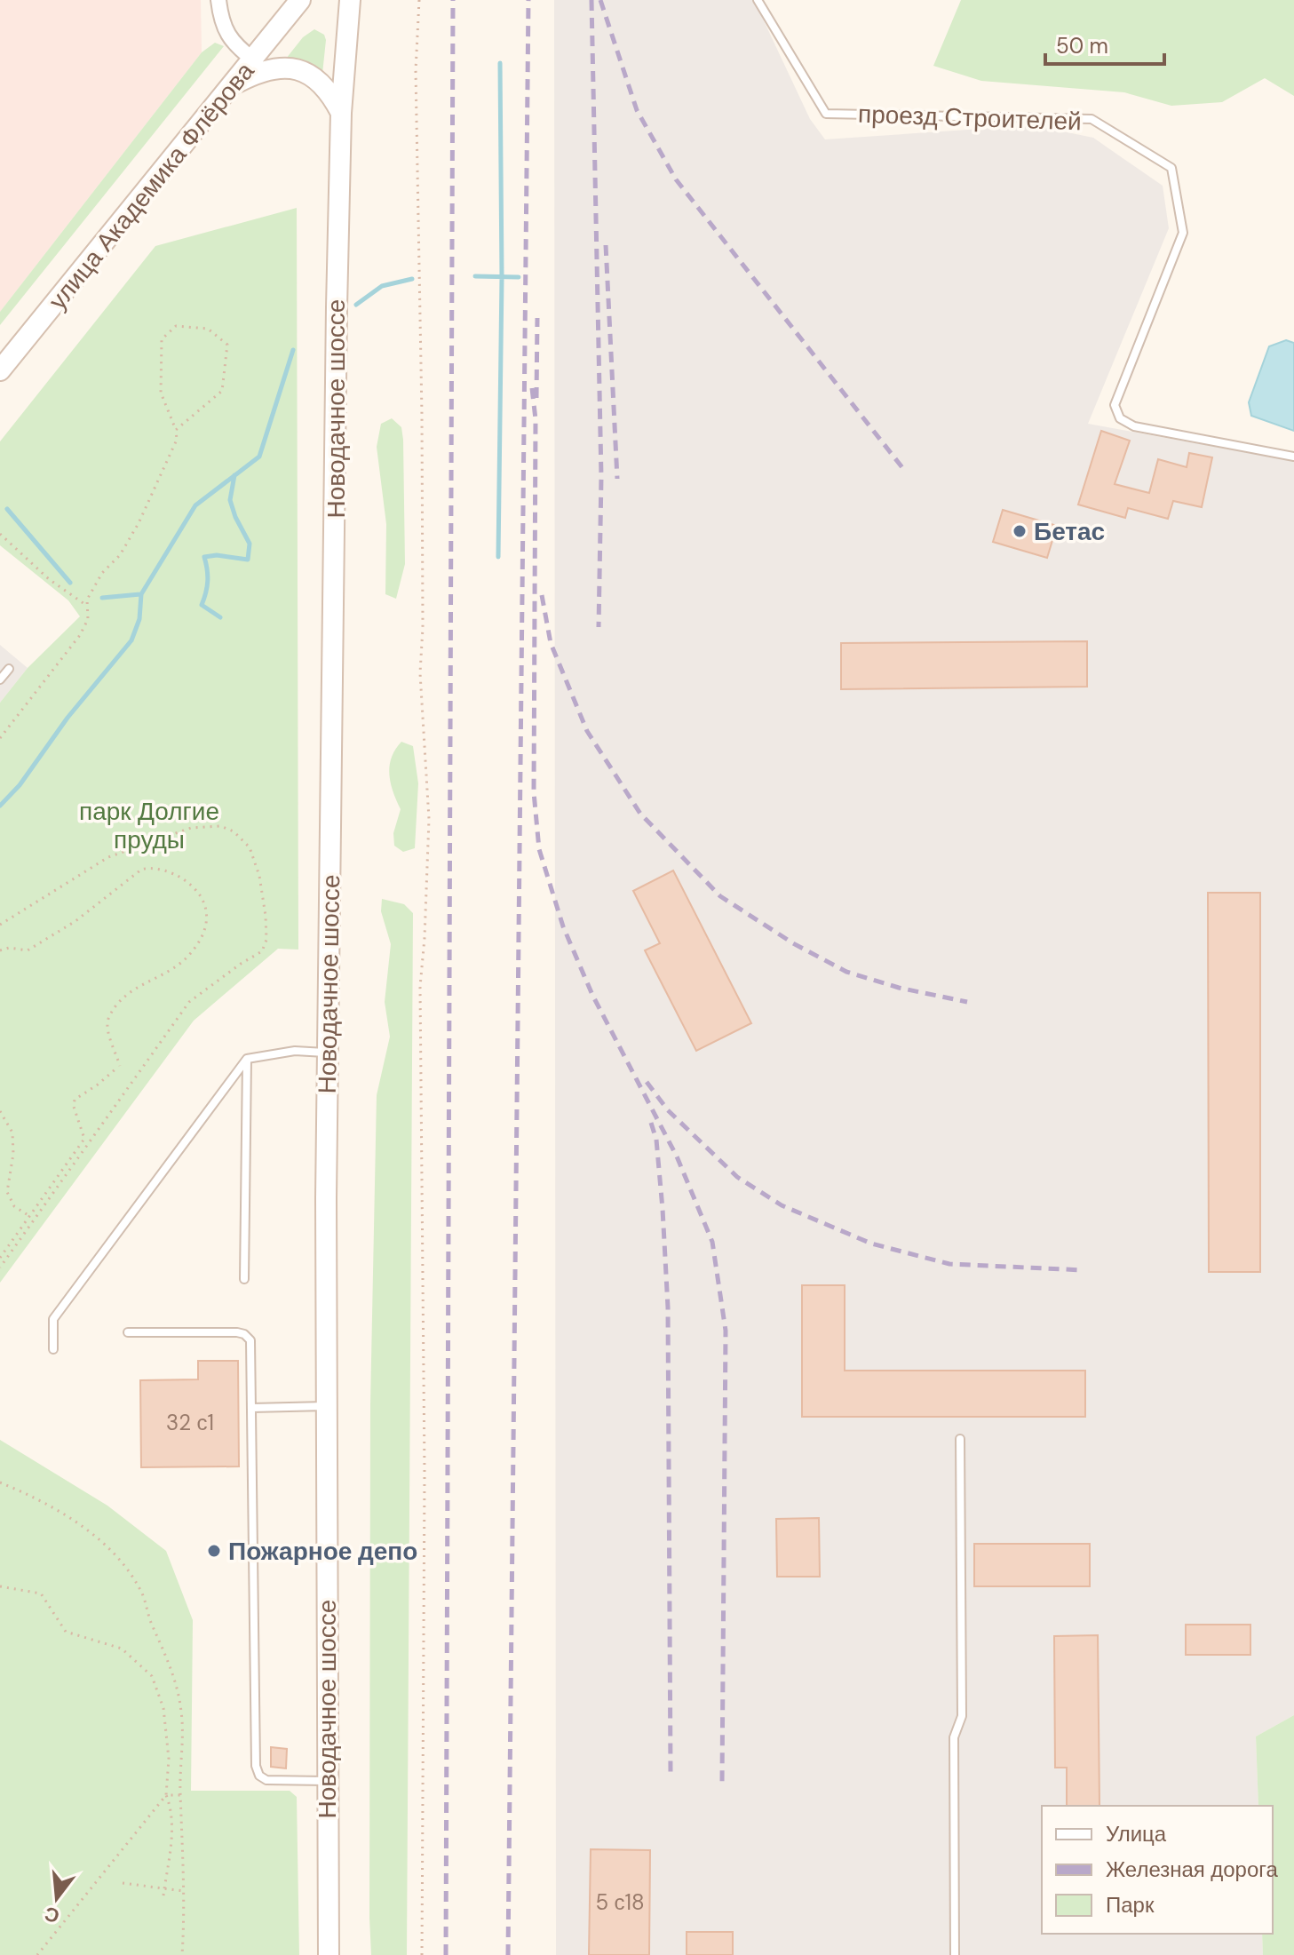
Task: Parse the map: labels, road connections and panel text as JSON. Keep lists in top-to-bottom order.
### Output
{
  "streets": {
    "street": ["улица Академика Флёрова", "Новодачное шоссе"],
    "lane": ["проезд Строителей"]
  },
  "parks": ["парк Долгие пруды"],
  "places": ["Бетас", "Пожарное депо"],
  "house_numbers": ["32 с1", "5 с18"],
  "legend": ["Улица", "Железная дорога", "Парк"],
  "scale_bar": "50 m",
  "north": "bottom"
}
